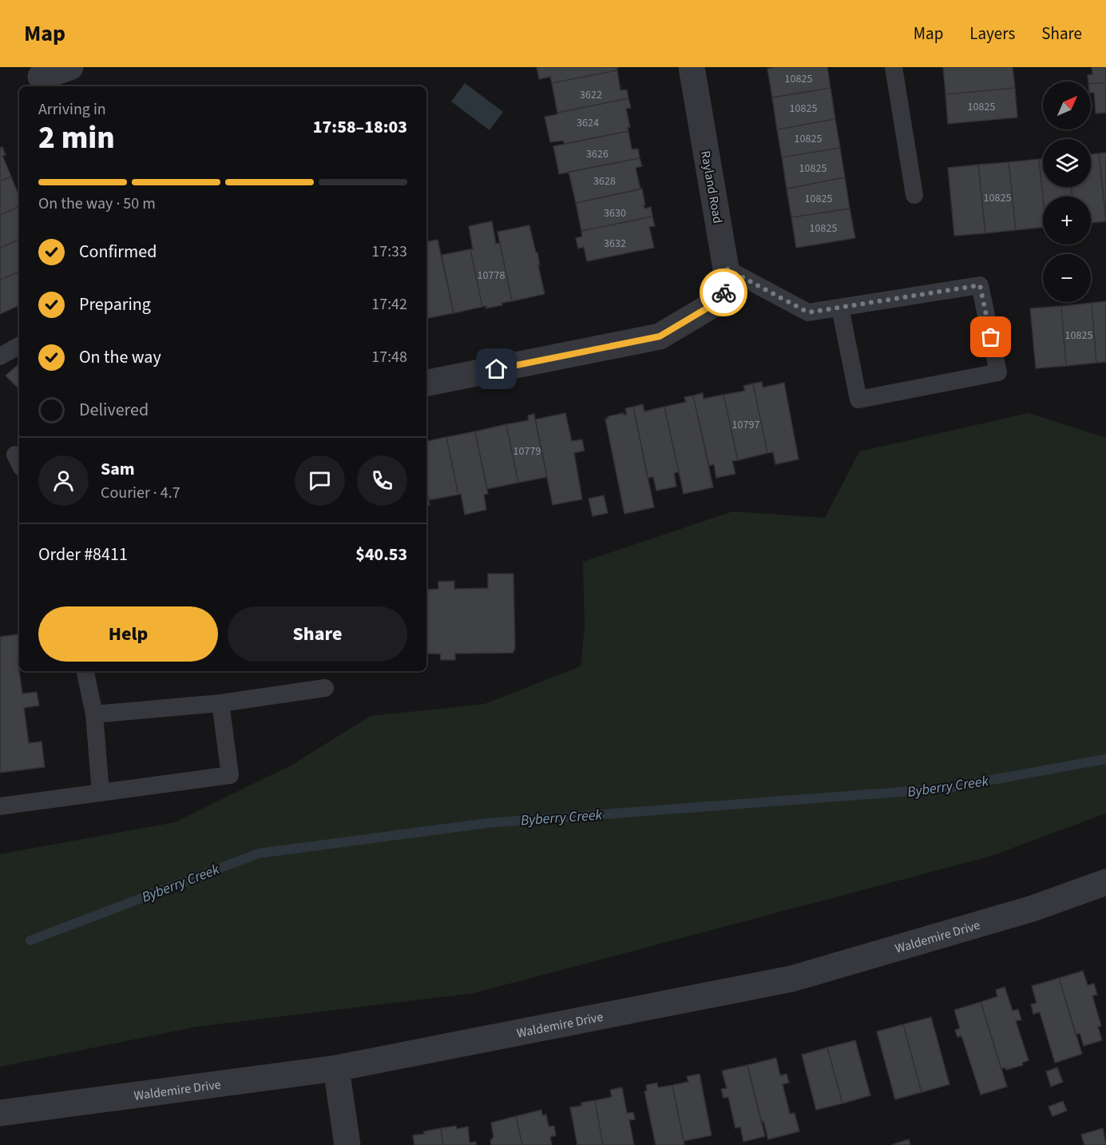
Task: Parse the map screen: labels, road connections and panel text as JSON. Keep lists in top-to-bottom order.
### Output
{
  "streets": {
    "street": ["Rayland Road", "Waldemire Drive"]
  },
  "water": ["Byberry Creek"],
  "house_numbers": [
    "10825",
    "3622",
    "10825",
    "10825",
    "3624",
    "10825",
    "3626",
    "10825",
    "3628",
    "10825",
    "10825",
    "3630",
    "10825",
    "3632",
    "10778",
    "10825",
    "10797",
    "10779"
  ],
  "north": "top right",
  "page": {
    "header": "Map",
    "nav": ["Map", "Layers", "Share"],
    "map_buttons": ["+", "−"],
    "heading": ["2 min", "Arriving in", "17:58–18:03"],
    "panel": [
      "Sam",
      "Courier · 4.7",
      "Order #8411",
      "$40.53"
    ],
    "bar": "On the way · 50 m",
    "list": [
      ["Confirmed", "17:33"],
      ["Preparing", "17:42"],
      ["On the way", "17:48"],
      "Delivered"
    ],
    "buttons": ["Help", "Share"]
  }
}
